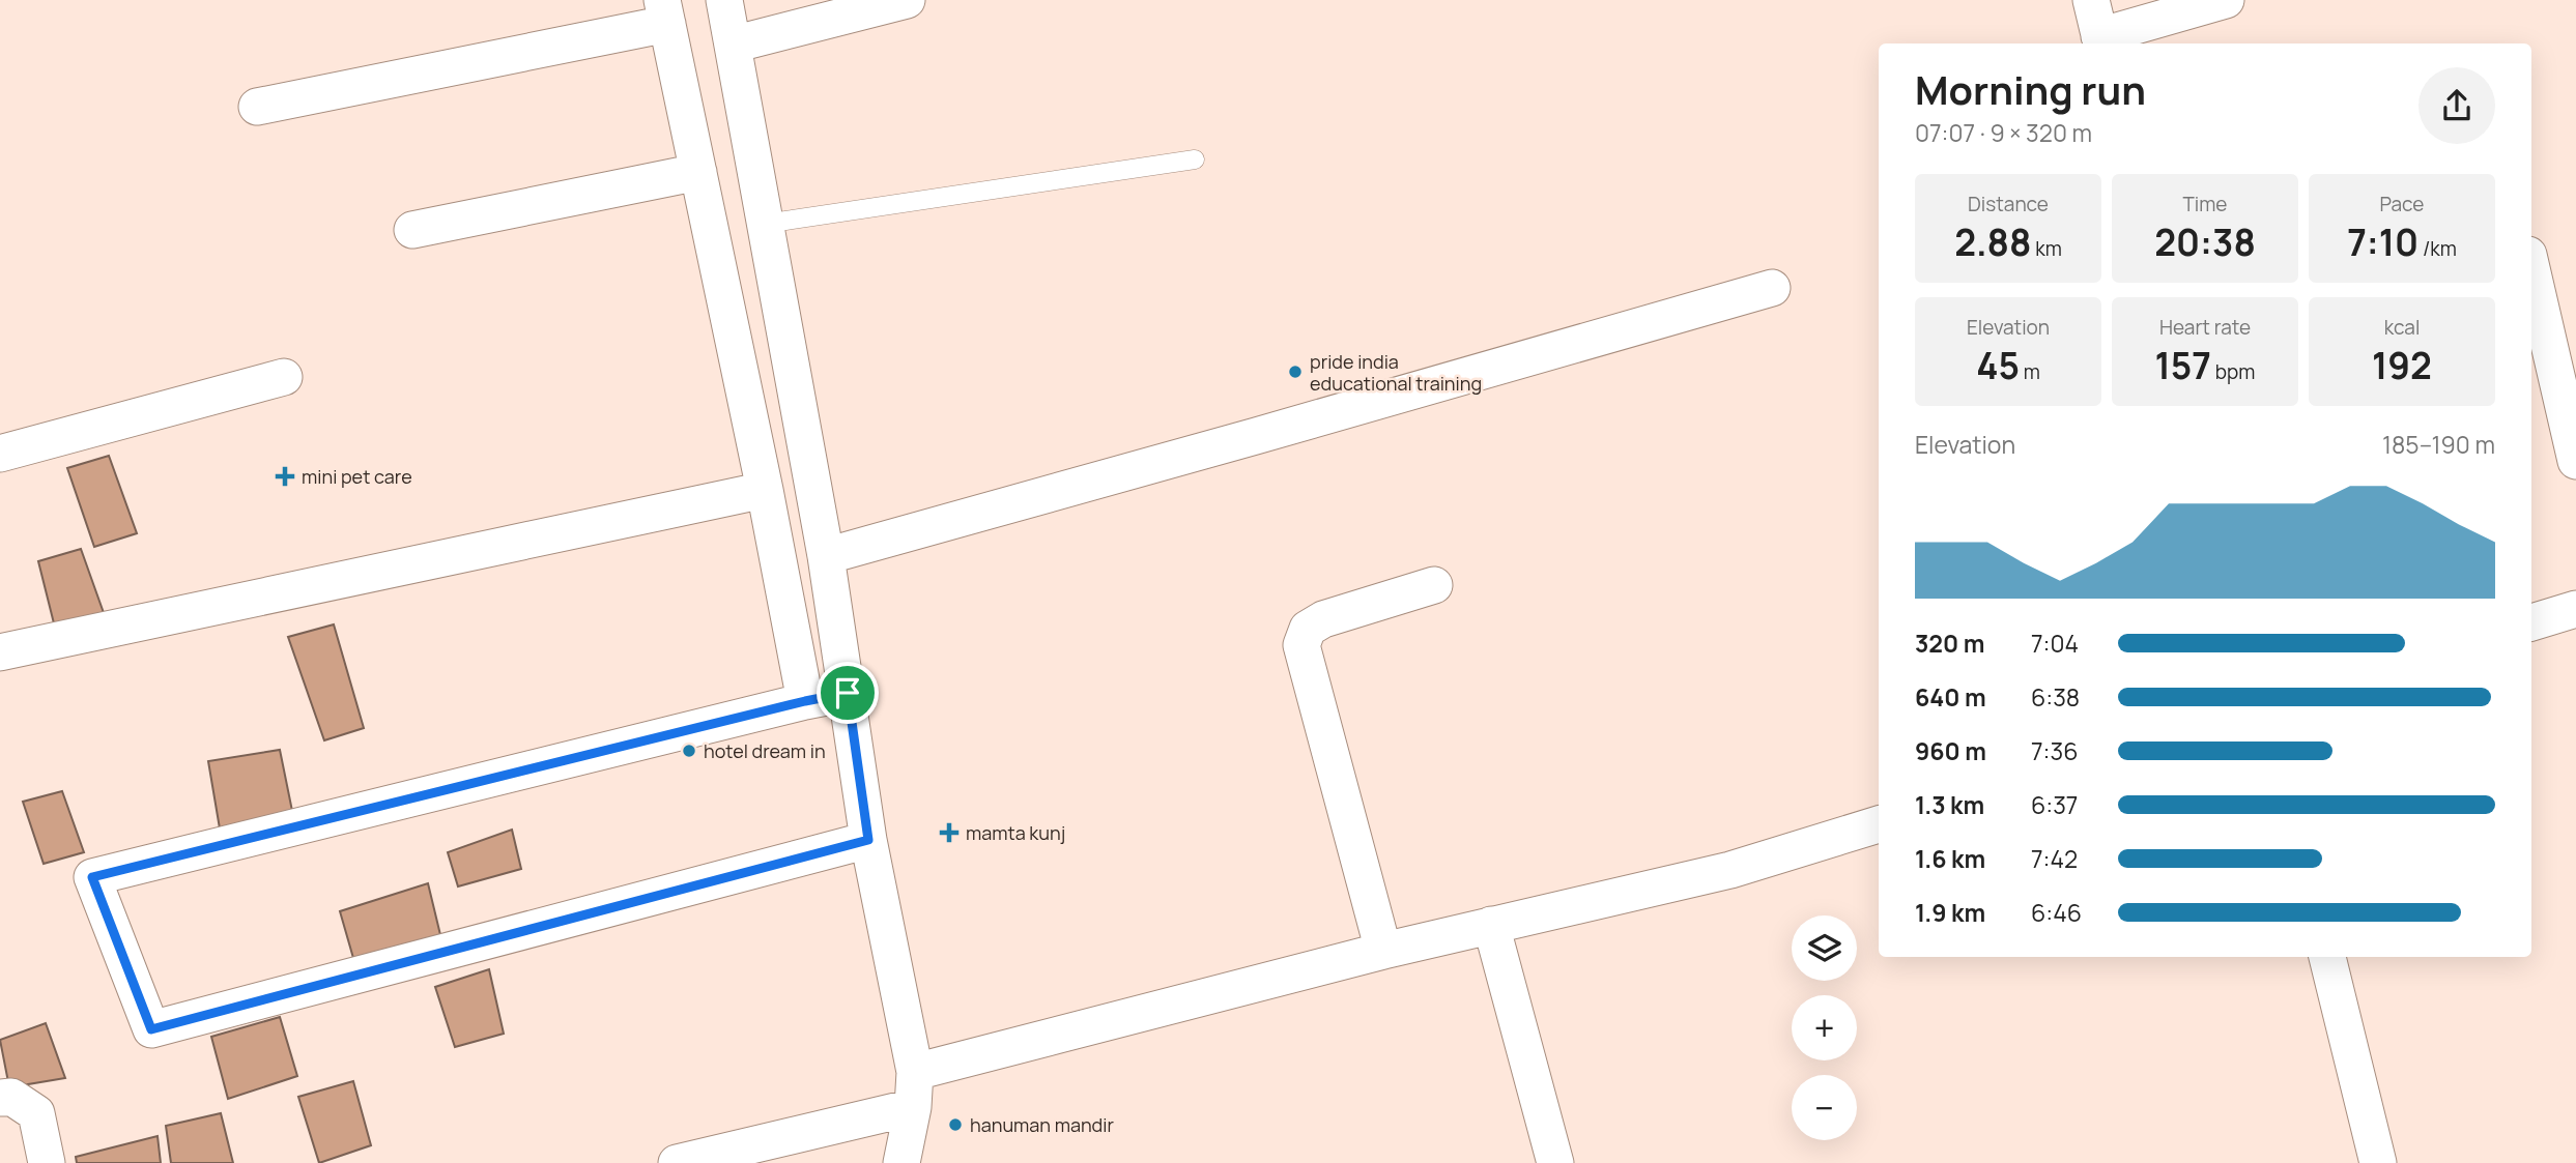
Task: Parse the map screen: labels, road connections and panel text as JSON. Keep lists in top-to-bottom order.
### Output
{
  "places": {
    "other": ["pride india educational training", "hotel dream in", "hanuman mandir"],
    "health": ["mini pet care", "mamta kunj"]
  },
  "page": {
    "heading": ["Morning run", "07:07 · 9 × 320 m"],
    "stats": [
      ["Distance", "2.88 km"],
      ["Time", "20:38"],
      ["Pace", "7:10 /km"],
      ["Elevation", "45 m"],
      ["Heart rate", "157 bpm"],
      ["kcal", "192"]
    ],
    "chart": ["Elevation", "185–190 m"],
    "list": [
      {
        "name": "320 m",
        "note": "7:04"
      },
      {
        "name": "640 m",
        "note": "6:38"
      },
      {
        "name": "960 m",
        "note": "7:36"
      },
      {
        "name": "1.3 km",
        "note": "6:37"
      },
      {
        "name": "1.6 km",
        "note": "7:42"
      },
      {
        "name": "1.9 km",
        "note": "6:46"
      }
    ],
    "map_buttons": ["+", "−"]
  }
}
